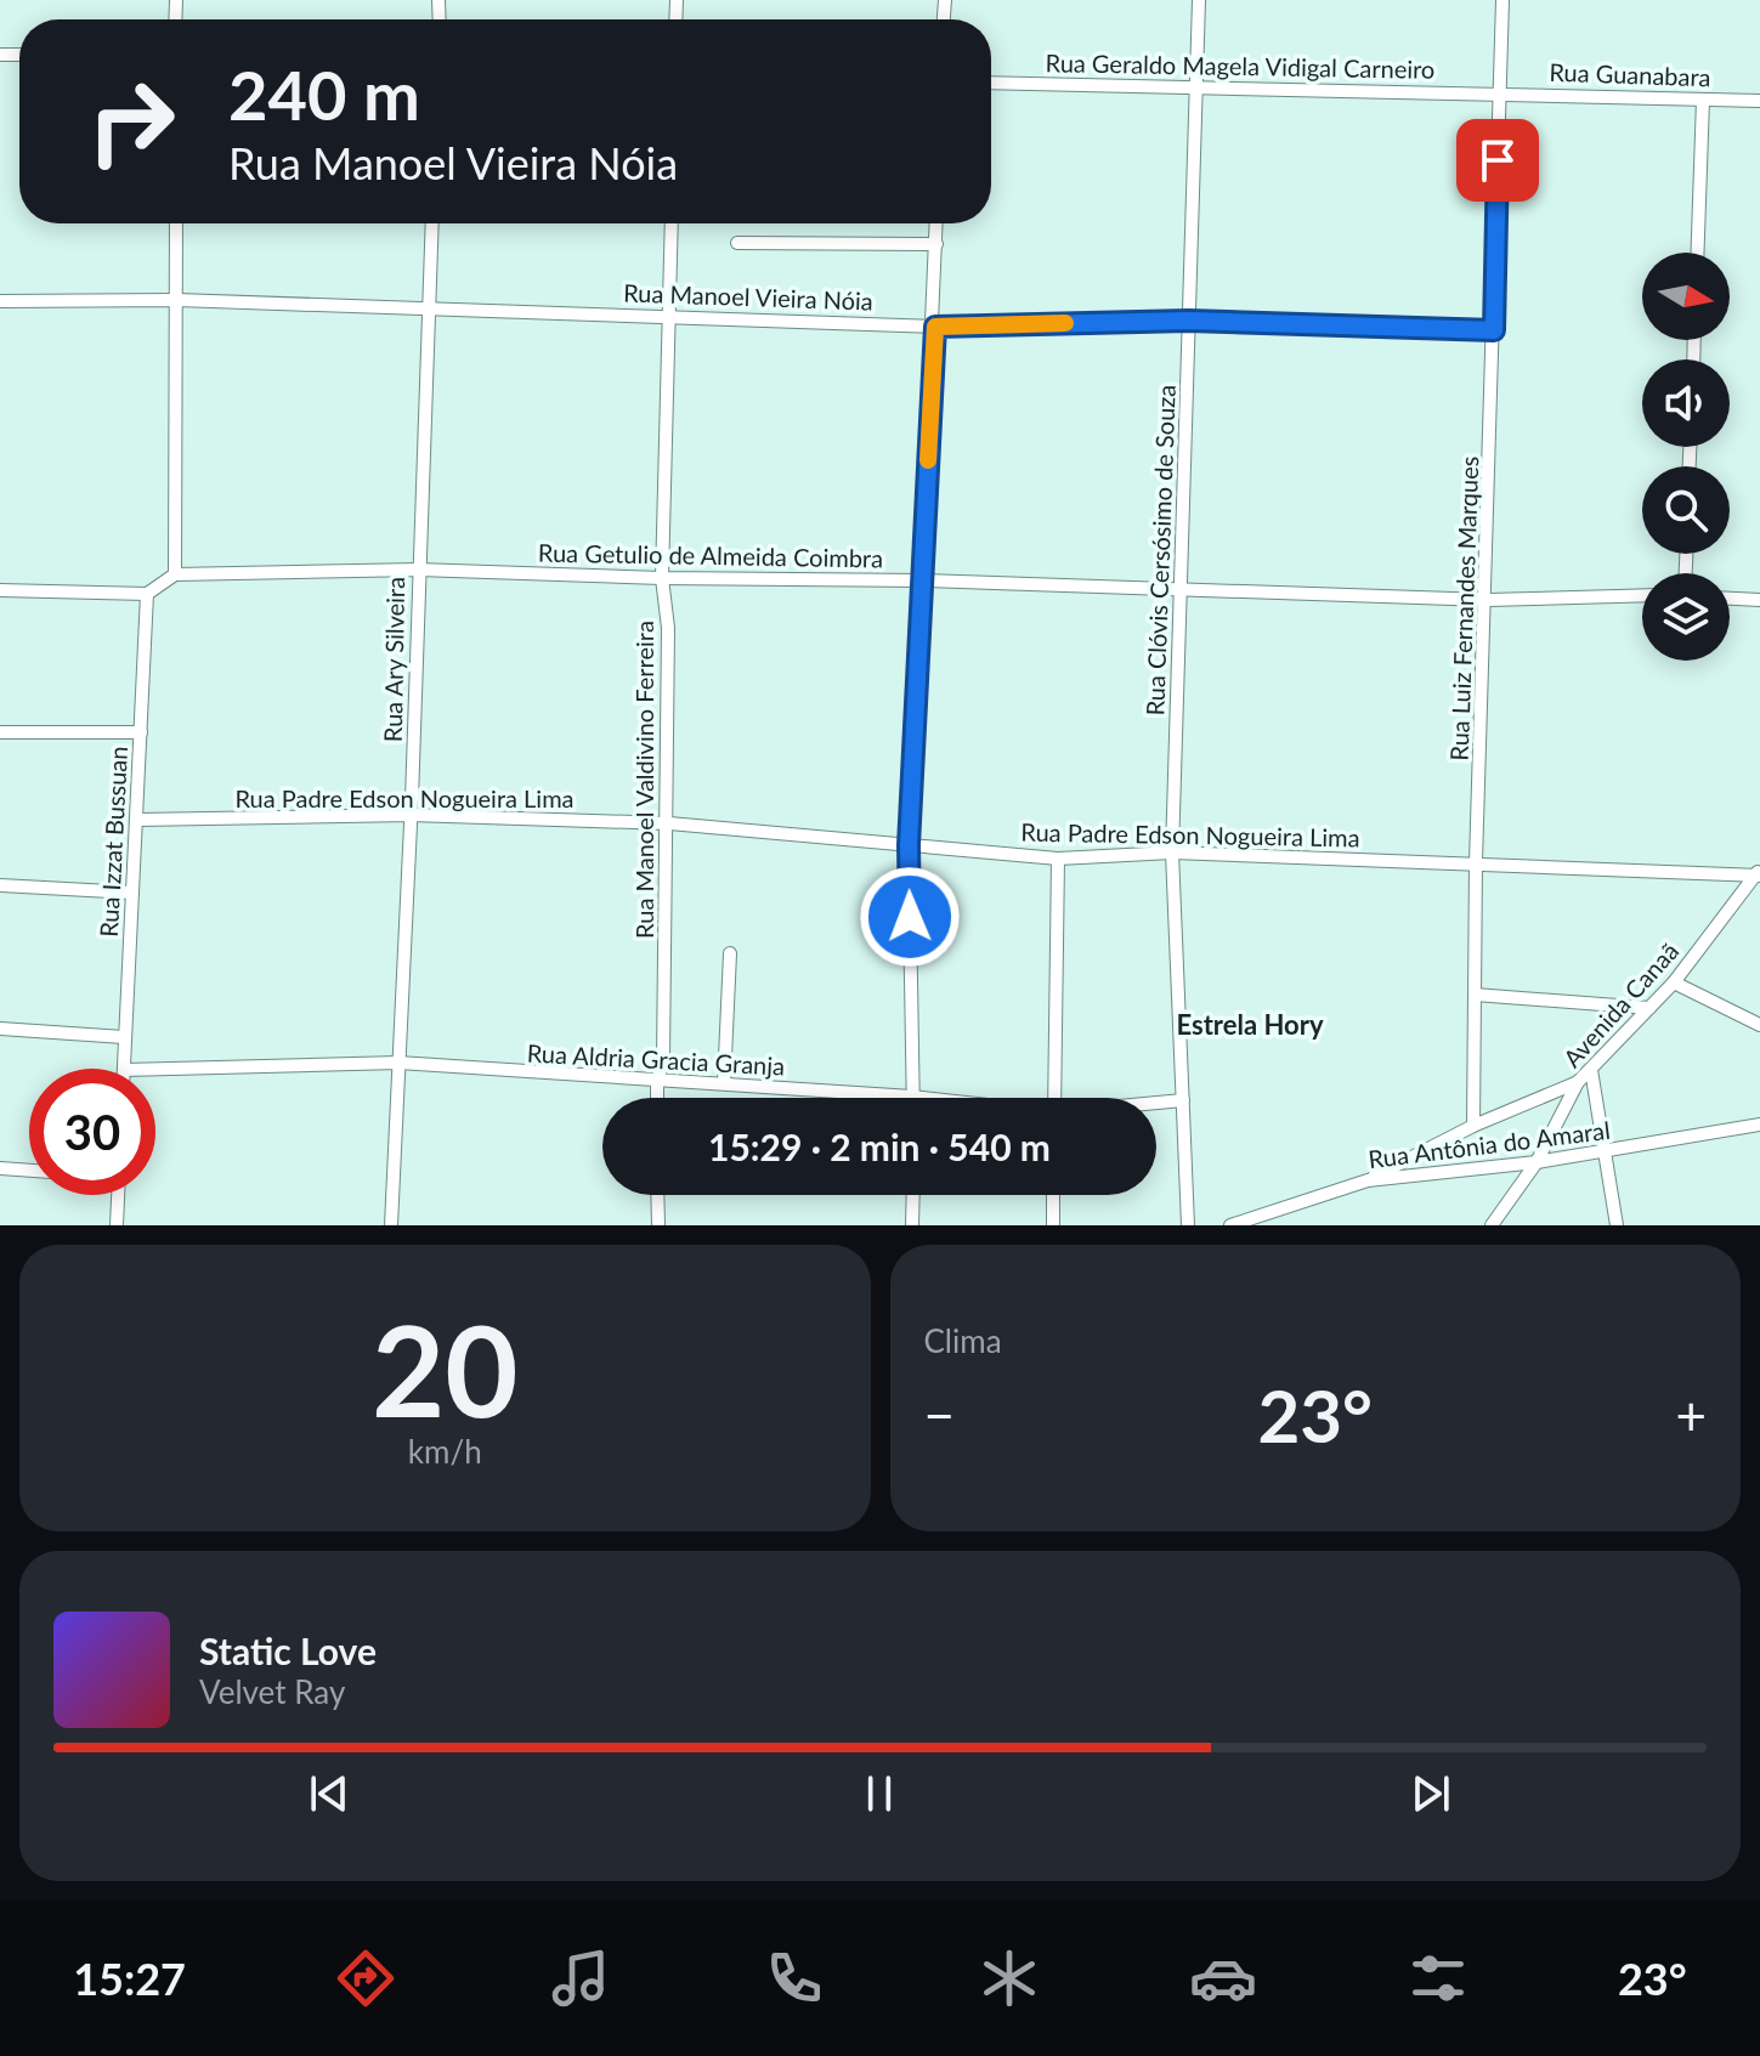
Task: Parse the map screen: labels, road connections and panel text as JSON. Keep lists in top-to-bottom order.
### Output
{
  "streets": {
    "street": [
      "Rua Geraldo Magela Vidigal Carneiro",
      "Rua Guanabara",
      "Rua Manoel Vieira Nóia",
      "Rua Clóvis Cersósimo de Souza",
      "Rua Getulio de Almeida Coimbra",
      "Rua Luiz Fernandes Marques",
      "Rua Ary Silveira",
      "Rua Manoel Valdivino Ferreira",
      "Rua Padre Edson Nogueira Lima",
      "Rua Izzat Bussuan",
      "Avenida Canaã",
      "Rua Aldria Gracia Granja",
      "Rua Antônia do Amaral"
    ]
  },
  "crossings": [
    ["Rua Geraldo Magela Vidigal Carneiro", "Rua Guanabara"],
    ["Rua Geraldo Magela Vidigal Carneiro", "Rua Clóvis Cersósimo de Souza"],
    ["Rua Geraldo Magela Vidigal Carneiro", "Rua Luiz Fernandes Marques"],
    ["Rua Guanabara", "Rua Luiz Fernandes Marques"],
    ["Rua Manoel Vieira Nóia", "Rua Clóvis Cersósimo de Souza"],
    ["Rua Manoel Vieira Nóia", "Rua Luiz Fernandes Marques"],
    ["Rua Manoel Vieira Nóia", "Rua Ary Silveira"],
    ["Rua Manoel Vieira Nóia", "Rua Manoel Valdivino Ferreira"],
    ["Rua Clóvis Cersósimo de Souza", "Rua Getulio de Almeida Coimbra"],
    ["Rua Clóvis Cersósimo de Souza", "Rua Padre Edson Nogueira Lima"],
    ["Rua Clóvis Cersósimo de Souza", "Rua Aldria Gracia Granja"],
    ["Rua Getulio de Almeida Coimbra", "Rua Luiz Fernandes Marques"],
    ["Rua Getulio de Almeida Coimbra", "Rua Ary Silveira"],
    ["Rua Getulio de Almeida Coimbra", "Rua Manoel Valdivino Ferreira"],
    ["Rua Luiz Fernandes Marques", "Rua Padre Edson Nogueira Lima"],
    ["Rua Ary Silveira", "Rua Padre Edson Nogueira Lima"],
    ["Rua Ary Silveira", "Rua Aldria Gracia Granja"],
    ["Rua Manoel Valdivino Ferreira", "Rua Padre Edson Nogueira Lima"],
    ["Rua Manoel Valdivino Ferreira", "Rua Aldria Gracia Granja"],
    ["Rua Padre Edson Nogueira Lima", "Rua Izzat Bussuan"],
    ["Rua Padre Edson Nogueira Lima", "Avenida Canaã"],
    ["Avenida Canaã", "Rua Antônia do Amaral"]
  ],
  "districts": ["Estrela Hory"],
  "north": "right",
  "page": {
    "turn": ["240 m", "Rua Manoel Vieira Nóia"],
    "limit": "30",
    "trip": "15:29 · 2 min · 540 m",
    "tile": [
      ["20", "km/h"],
      "Clima"
    ],
    "heat": ["−", "23°", "+"],
    "song": ["Static Love", "Velvet Ray"],
    "tabs": ["15:27", "23°"]
  }
}
